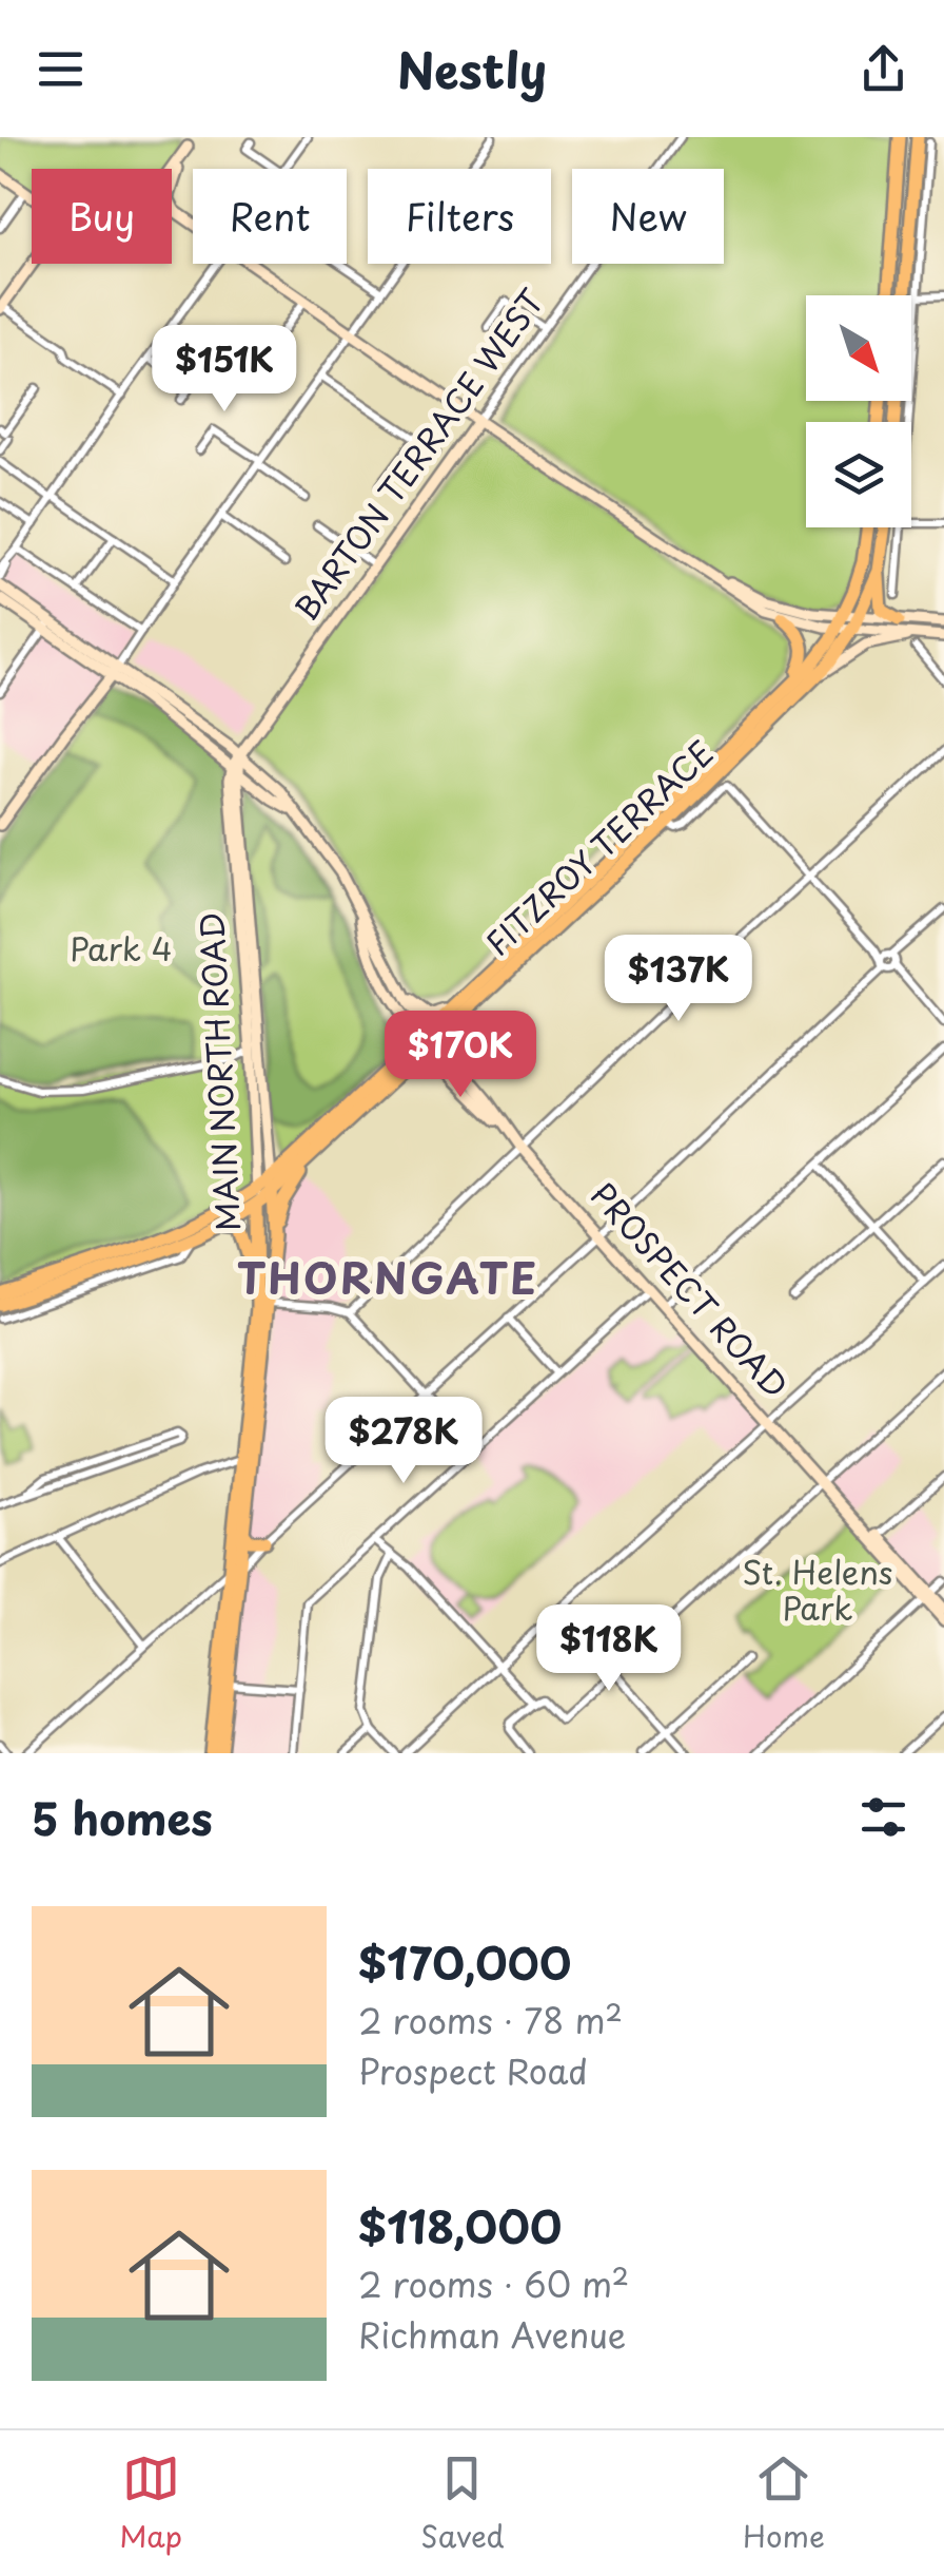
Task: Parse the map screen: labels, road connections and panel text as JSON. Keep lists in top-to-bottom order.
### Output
{
  "streets": {
    "highway": ["FITZROY TERRACE", "MAIN NORTH ROAD"],
    "main road": ["BARTON TERRACE WEST", "PROSPECT ROAD"]
  },
  "crossings": [
    ["BARTON TERRACE WEST", "MAIN NORTH ROAD"],
    ["BARTON TERRACE WEST", "PROSPECT ROAD"],
    ["FITZROY TERRACE", "MAIN NORTH ROAD"],
    ["FITZROY TERRACE", "PROSPECT ROAD"],
    ["MAIN NORTH ROAD", "PROSPECT ROAD"]
  ],
  "districts": ["THORNGATE"],
  "parks": ["Park 4", "St. Helens Park"],
  "north": "bottom right",
  "page": {
    "header": "Nestly",
    "chip": [
      "Buy",
      "Rent",
      "Filters",
      "New"
    ],
    "price": [
      "$151K",
      "$137K",
      "$170K",
      "$278K",
      "$118K"
    ],
    "heading": "5 homes",
    "list": [
      {
        "name": "$170,000",
        "note": "2 rooms · 78 m² · Prospect Road"
      },
      {
        "name": "$118,000",
        "note": "2 rooms · 60 m² · Richman Avenue"
      }
    ],
    "tabs": ["Map", "Saved", "Home"]
  }
}
